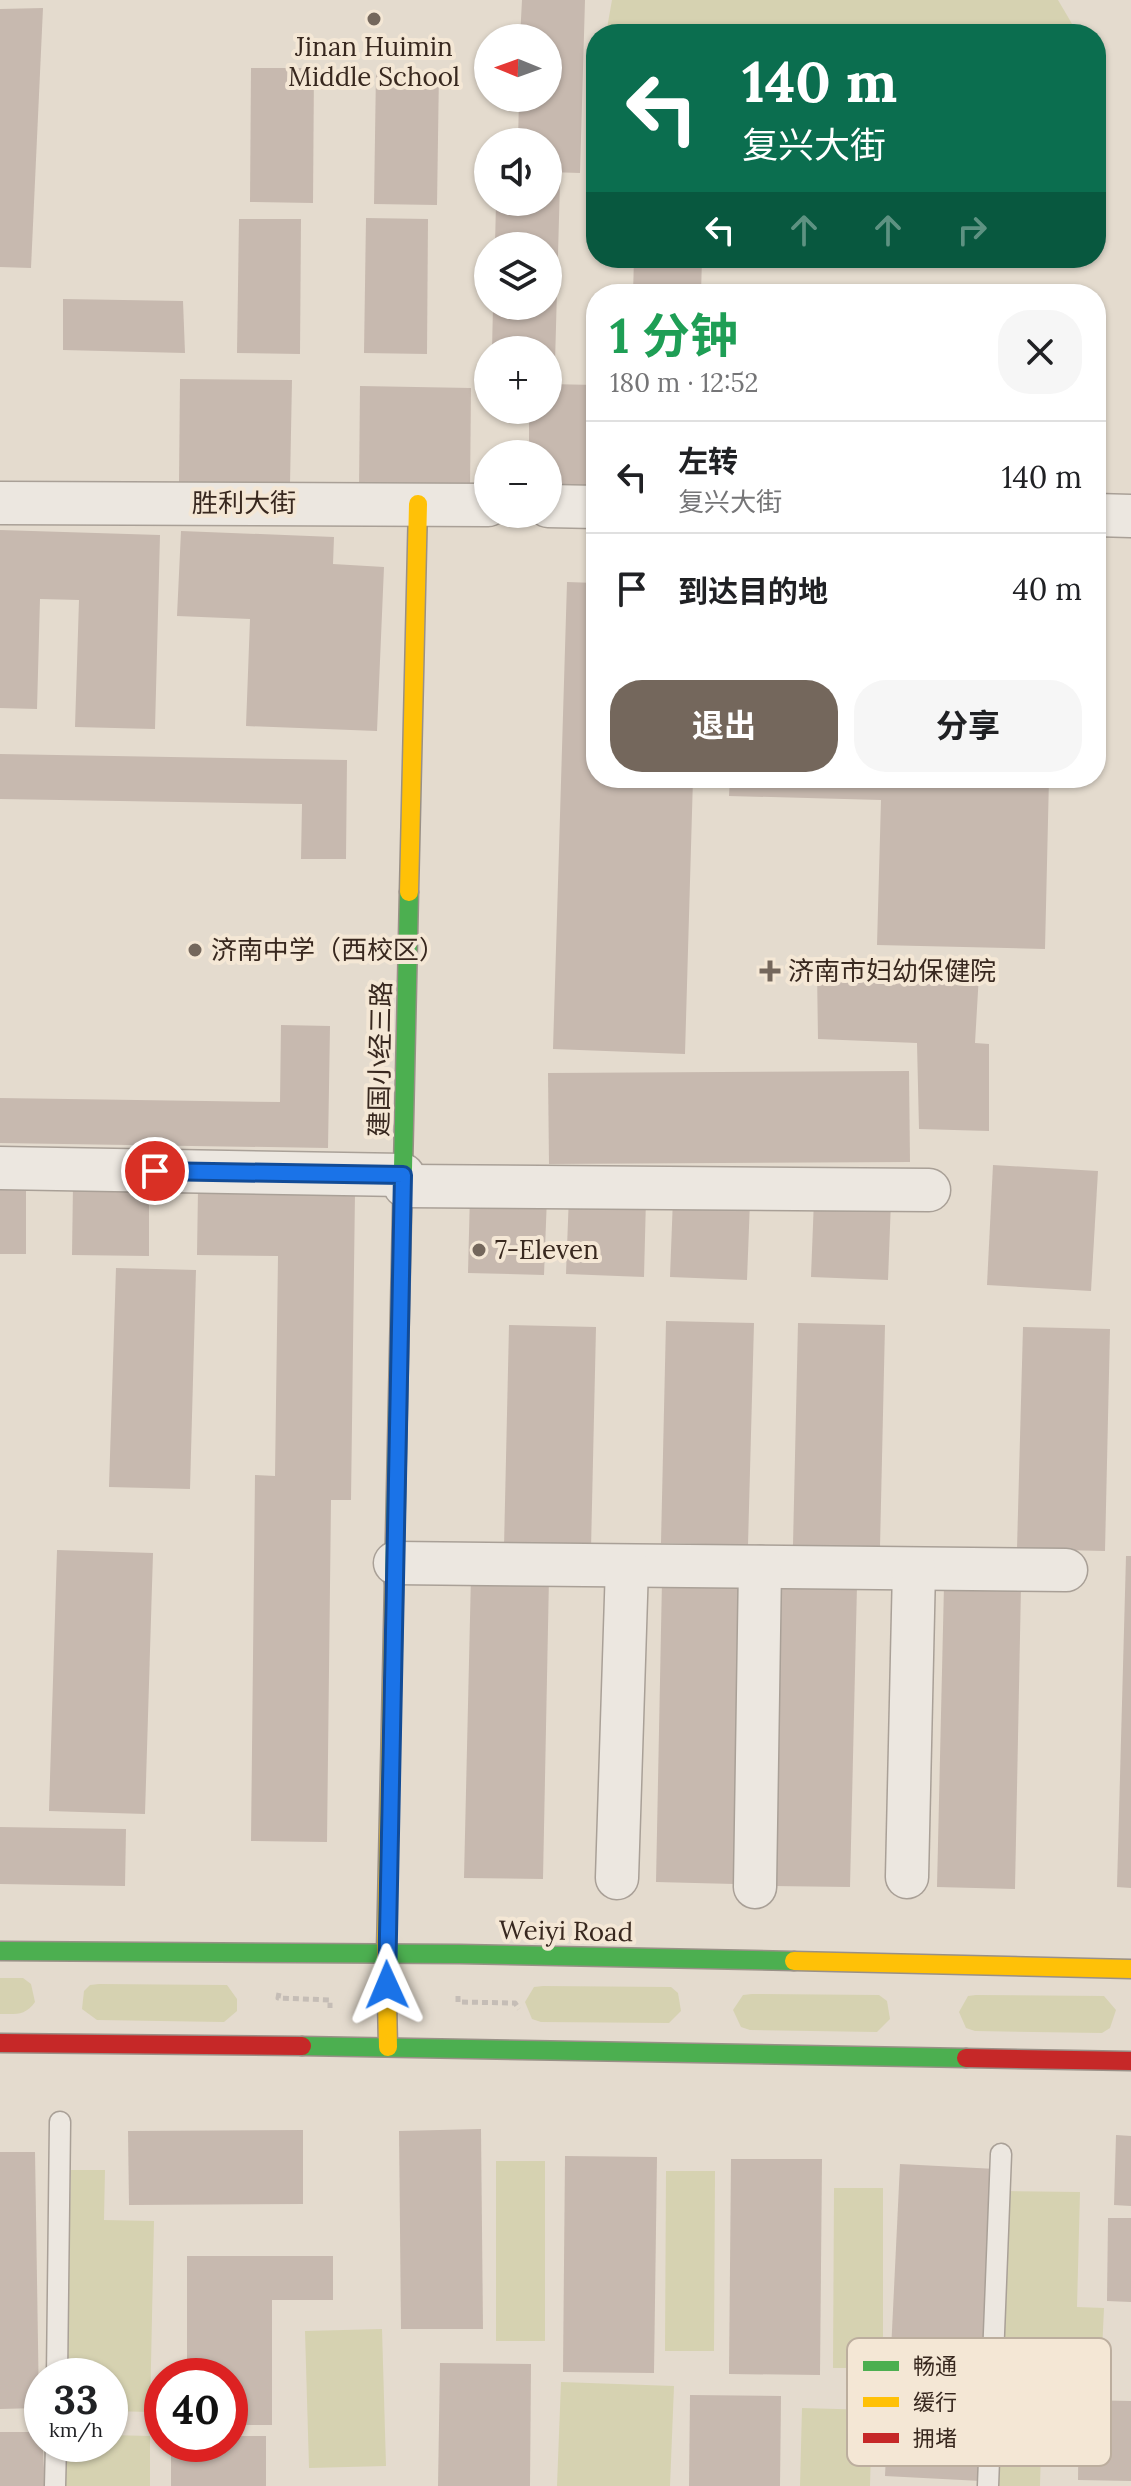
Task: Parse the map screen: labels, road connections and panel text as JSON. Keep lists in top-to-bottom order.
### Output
{
  "streets": {
    "main road": ["建国小经三路", "Weiyi Road"],
    "street": ["胜利大街"]
  },
  "crossings": [
    ["胜利大街", "建国小经三路"],
    ["建国小经三路", "Weiyi Road"]
  ],
  "places": {
    "other": ["Jinan Huimin Middle School", "济南中学（西校区）", "7-Eleven"],
    "health": ["济南市妇幼保健院"]
  },
  "legend": ["畅通", "缓行", "拥堵"],
  "north": "left",
  "page": {
    "map_buttons": ["+", "−"],
    "turn": ["140 m", "复兴大街"],
    "heading": ["1 分钟", "180 m · 12:52"],
    "list": [
      {
        "name": "左转",
        "note": "复兴大街",
        "value": "140 m"
      },
      {
        "name": "到达目的地",
        "value": "40 m"
      }
    ],
    "buttons": ["退出", "分享"],
    "speed": "33 km/h",
    "limit": "40"
  }
}
